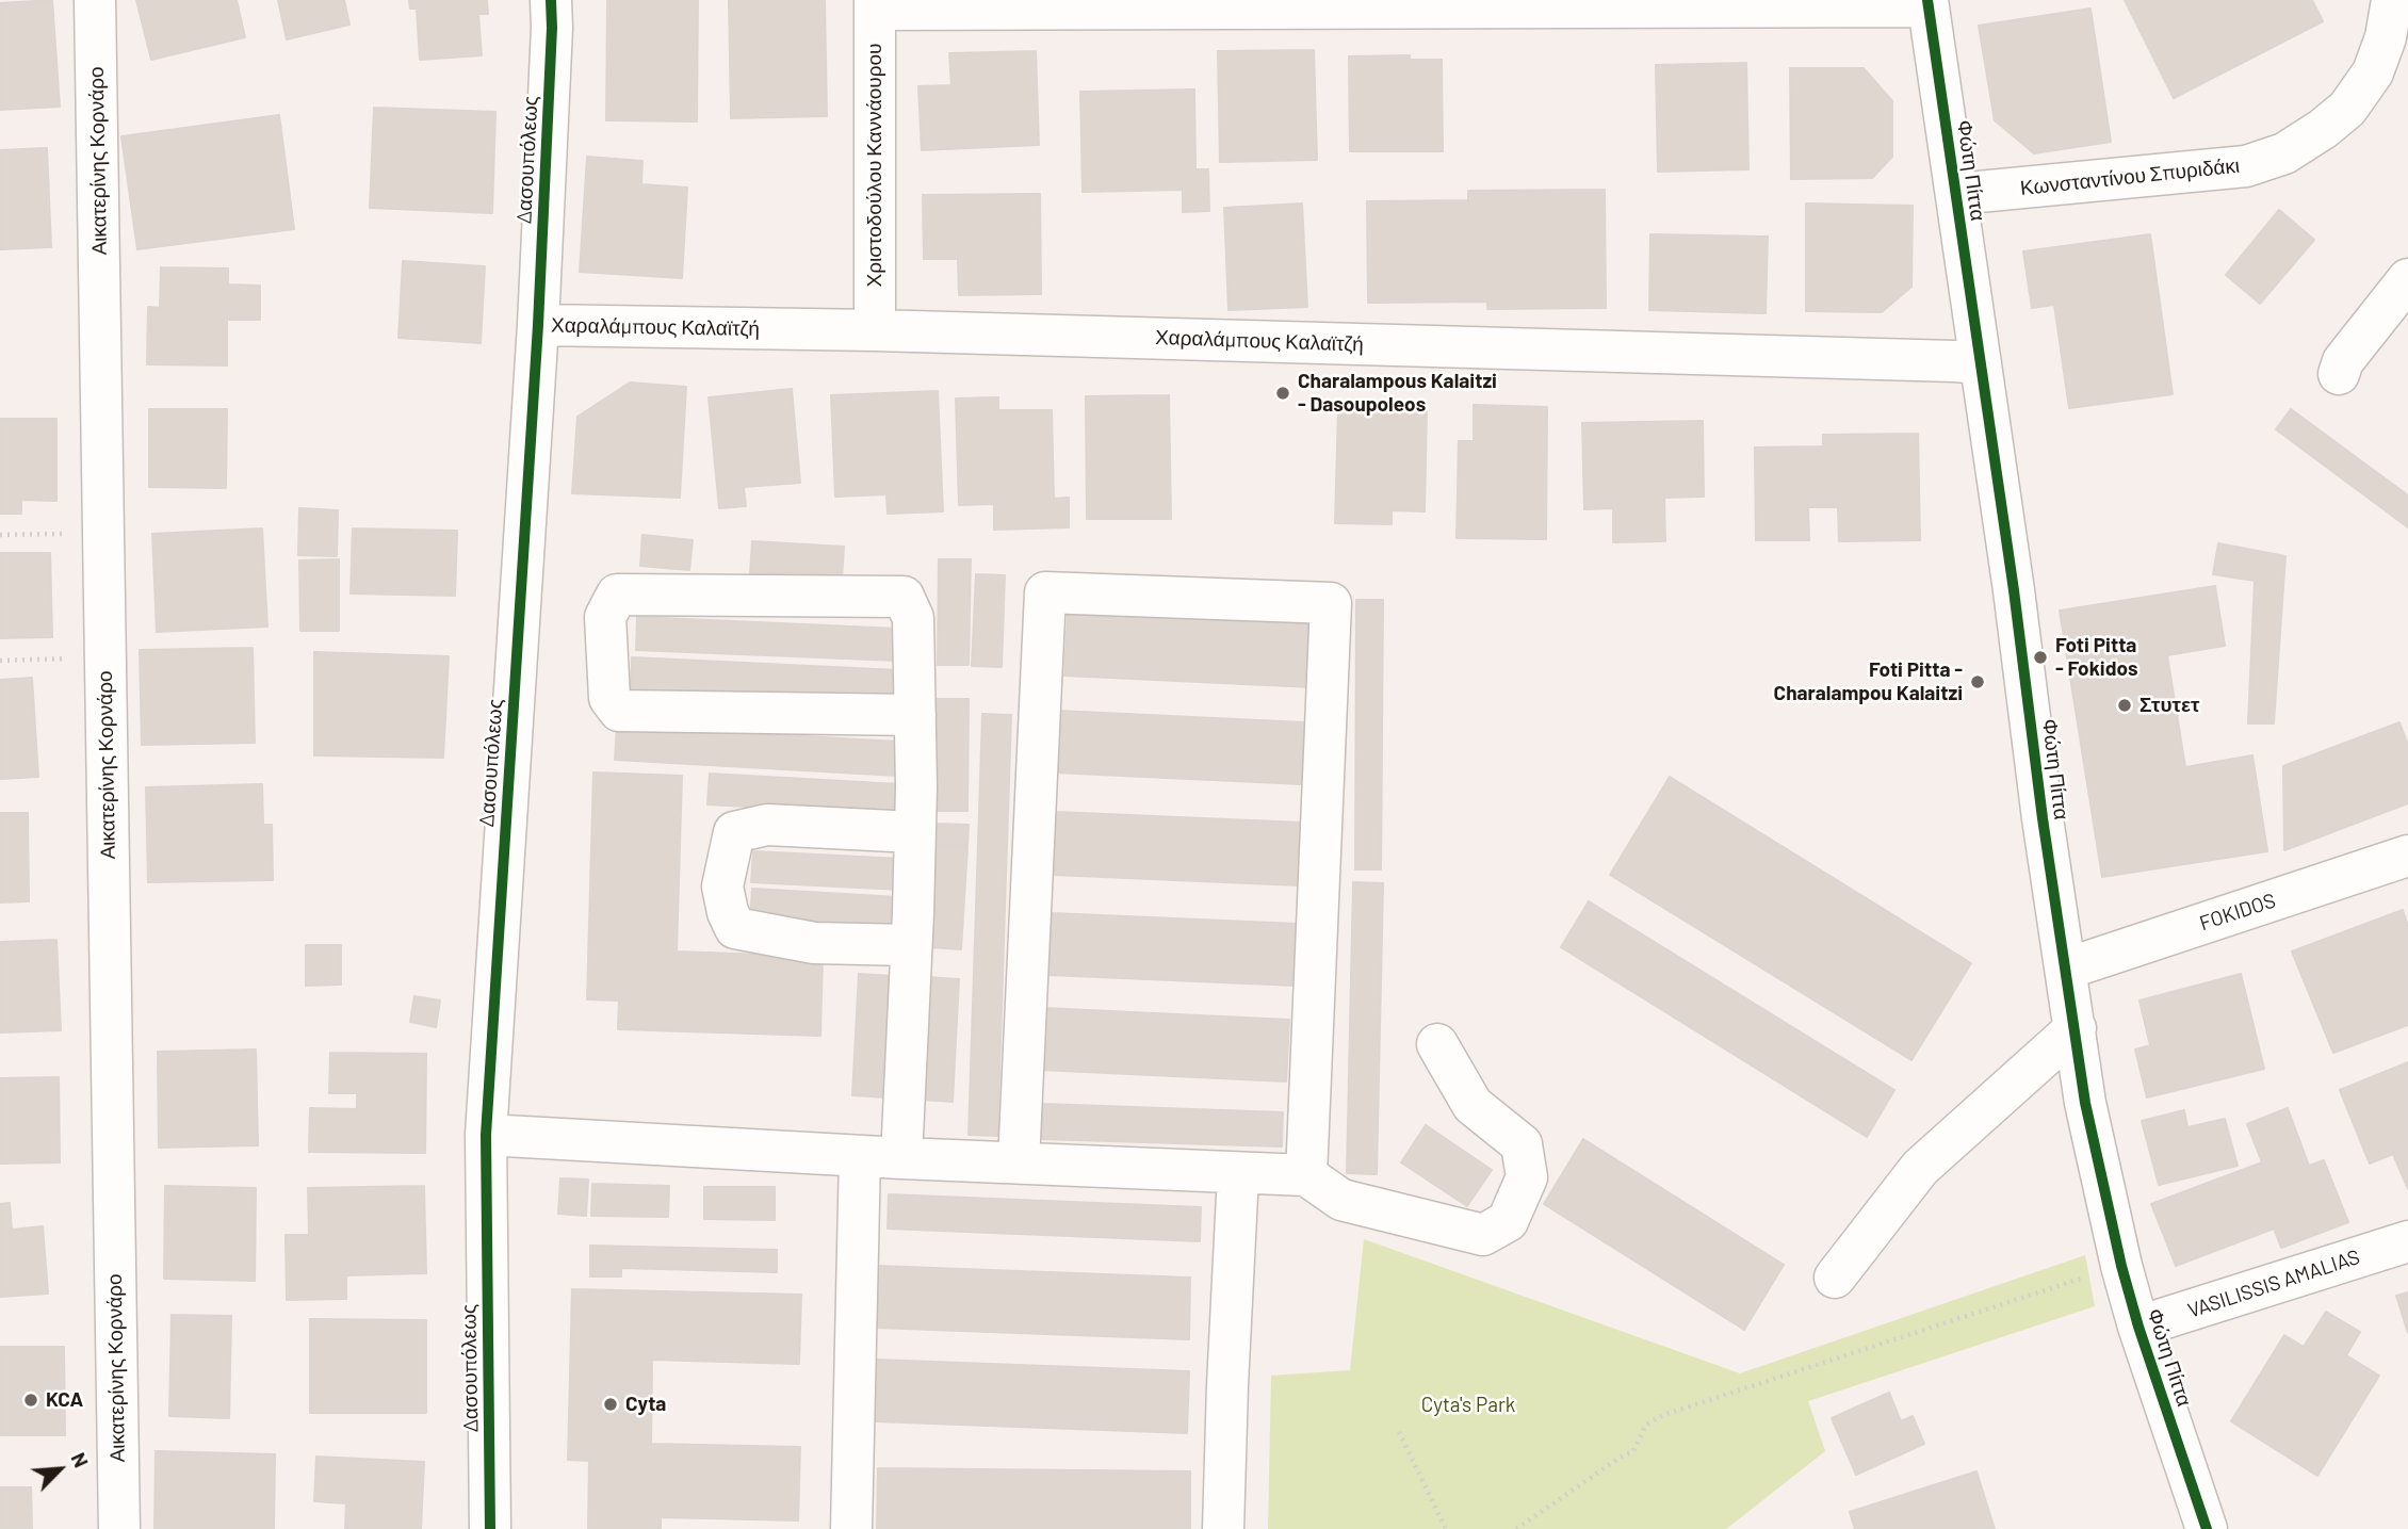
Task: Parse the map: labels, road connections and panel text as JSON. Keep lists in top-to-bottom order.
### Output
{
  "streets": {
    "street": [
      "Δασουπόλεως",
      "Αικατερίνης Κορνάρο",
      "Χριστοδούλου Καννάουρου",
      "Φώτη Πίττα",
      "Κωνσταντίνου Σπυριδάκι",
      "Χαραλάμπους Καλαϊτζή",
      "FOKIDOS",
      "VASILISSIS AMALIAS"
    ]
  },
  "crossings": [
    ["Δασουπόλεως", "Χαραλάμπους Καλαϊτζή"],
    ["Χριστοδούλου Καννάουρου", "Χαραλάμπους Καλαϊτζή"],
    ["Φώτη Πίττα", "Κωνσταντίνου Σπυριδάκι"],
    ["Φώτη Πίττα", "Χαραλάμπους Καλαϊτζή"],
    ["Φώτη Πίττα", "FOKIDOS"],
    ["Φώτη Πίττα", "VASILISSIS AMALIAS"]
  ],
  "parks": ["Cyta's Park"],
  "places": [
    "Charalampous Kalaitzi - Dasoupoleos",
    "Foti Pitta - Fokidos",
    "Foti Pitta - Charalampou Kalaitzi",
    "Στυτετ",
    "KCA",
    "Cyta"
  ],
  "north": "top right"
}
